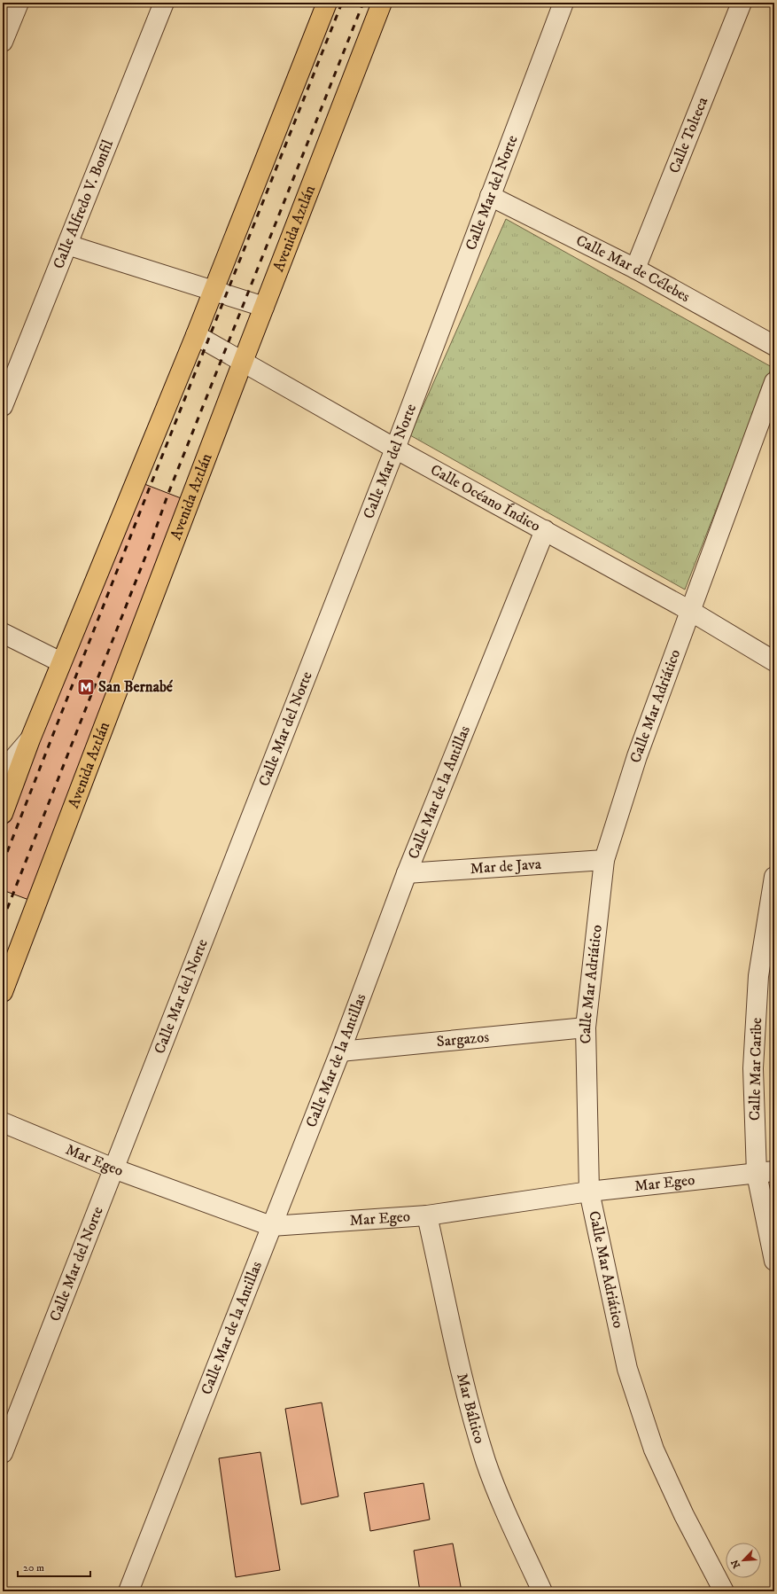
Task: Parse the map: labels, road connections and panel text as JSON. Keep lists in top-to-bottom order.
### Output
{
  "streets": {
    "main road": ["Avenida Aztlán"],
    "street": [
      "Calle Tolteca",
      "Calle Mar del Norte",
      "Calle Alfredo V. Bonfil",
      "Calle Mar de Célebes",
      "Calle Océano Índico",
      "Calle Mar Adriático",
      "Calle Mar de la Antillas",
      "Mar de Java",
      "Sargazos",
      "Calle Mar Caribe",
      "Mar Egeo",
      "Mar Báltico"
    ]
  },
  "crossings": [
    ["Calle Tolteca", "Calle Mar de Célebes"],
    ["Calle Mar del Norte", "Calle Mar de Célebes"],
    ["Calle Mar del Norte", "Calle Océano Índico"],
    ["Calle Mar del Norte", "Mar Egeo"],
    ["Avenida Aztlán", "Calle Océano Índico"],
    ["Calle Océano Índico", "Calle Mar Adriático"],
    ["Calle Océano Índico", "Calle Mar de la Antillas"],
    ["Calle Mar Adriático", "Mar de Java"],
    ["Calle Mar Adriático", "Sargazos"],
    ["Calle Mar Adriático", "Mar Egeo"],
    ["Calle Mar de la Antillas", "Mar de Java"],
    ["Calle Mar de la Antillas", "Sargazos"],
    ["Calle Mar de la Antillas", "Mar Egeo"],
    ["Calle Mar Caribe", "Mar Egeo"],
    ["Mar Egeo", "Mar Báltico"]
  ],
  "places": {
    "metro station": ["San Bernabé"]
  },
  "scale_bar": "20 m",
  "north": "bottom left"
}
